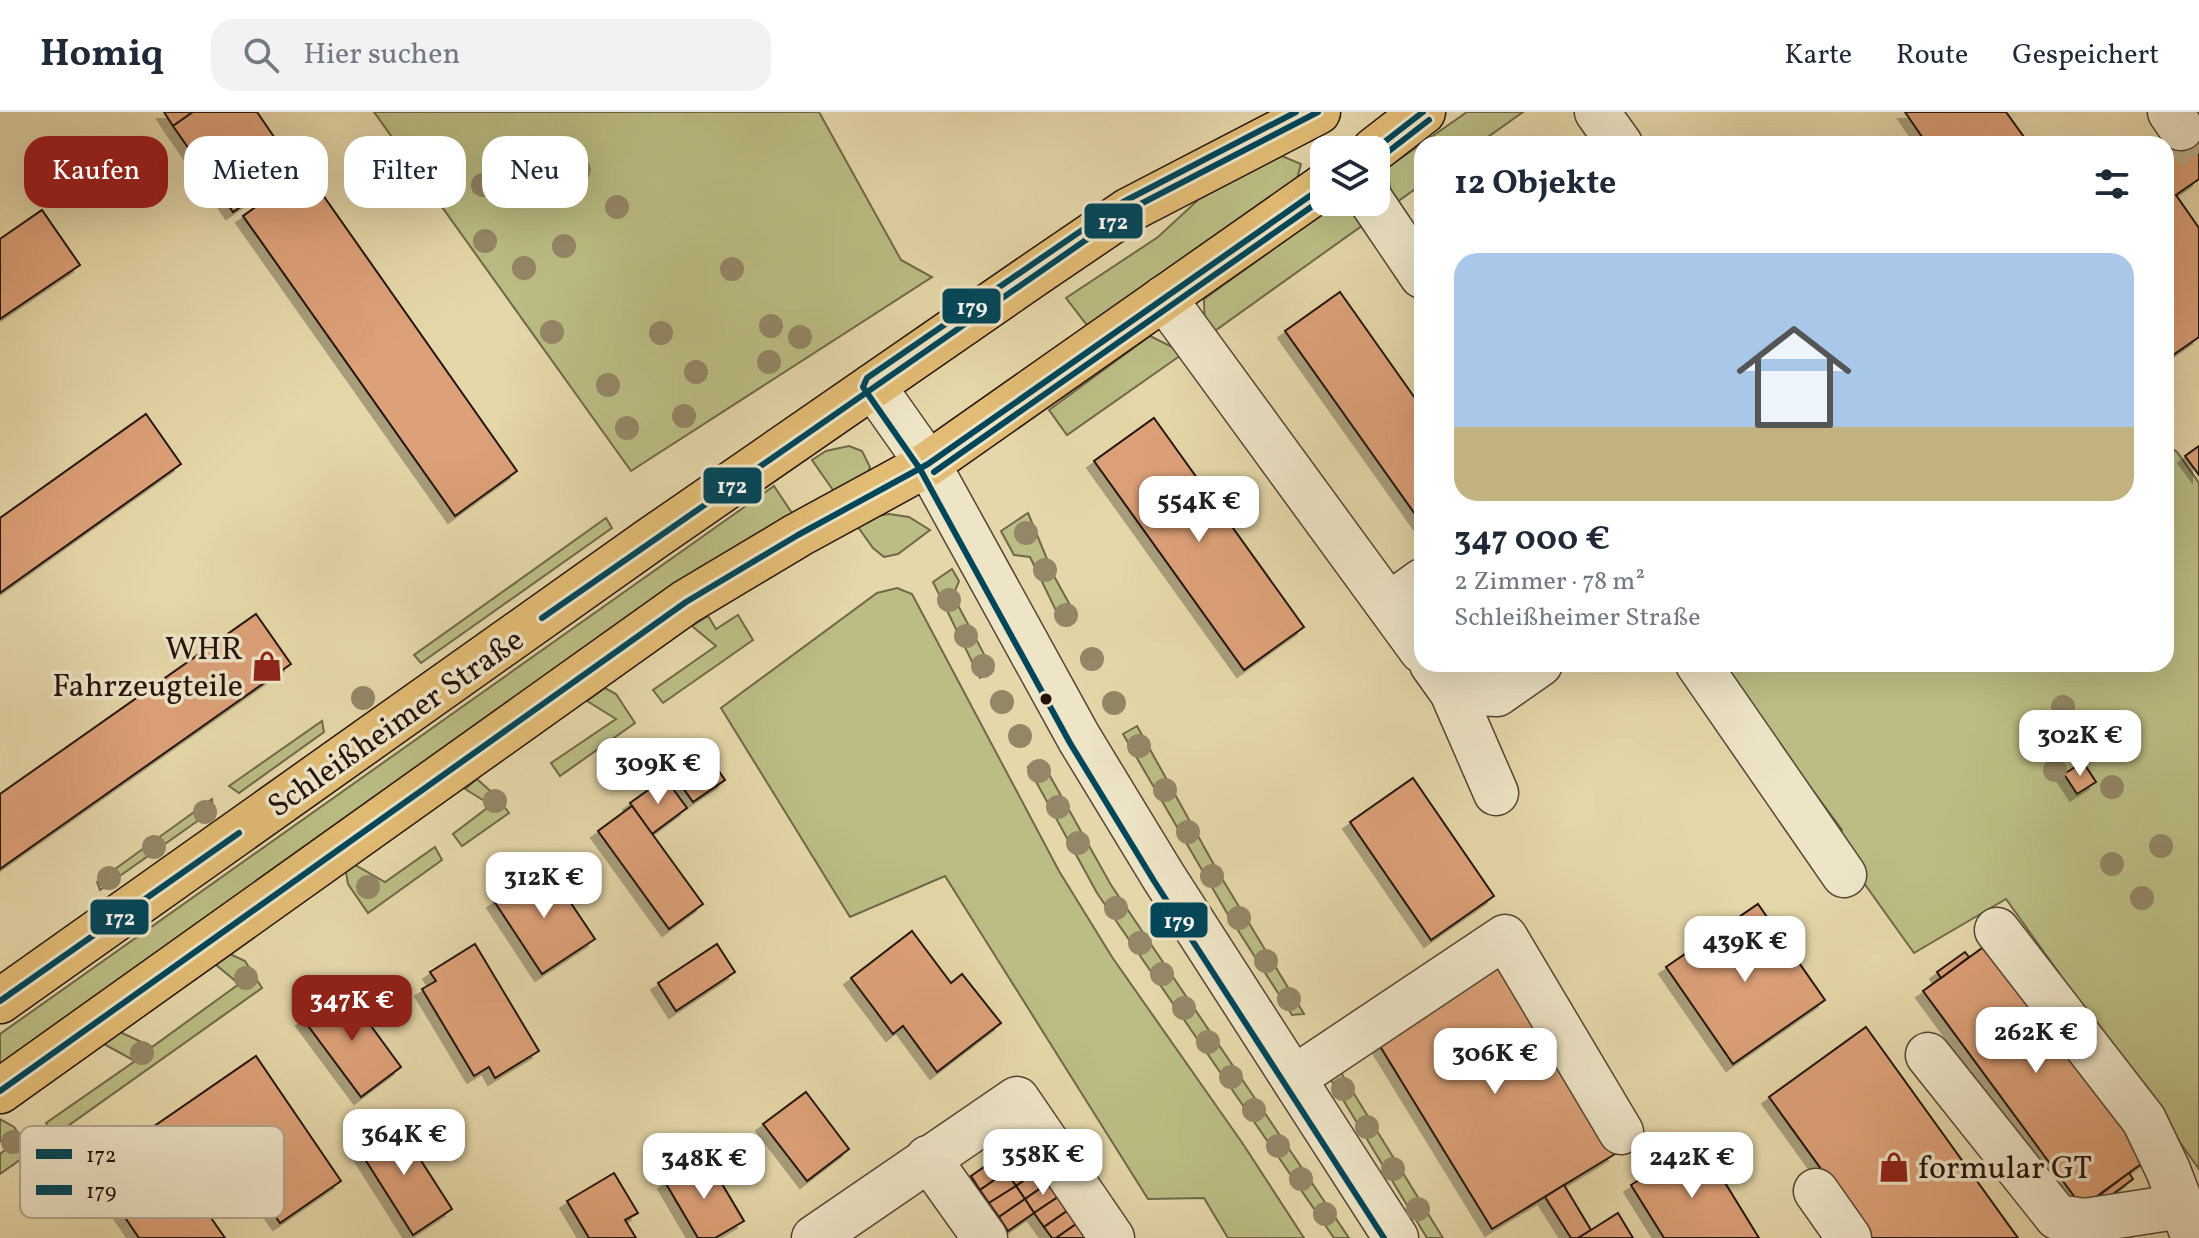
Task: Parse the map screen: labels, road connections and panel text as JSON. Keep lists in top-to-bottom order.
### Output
{
  "streets": {
    "main road": ["Schleißheimer Straße"]
  },
  "places": {
    "shop": ["WHR Fahrzeugteile", "formular GT"]
  },
  "lines": ["transit line 172", "transit line 179"],
  "legend": ["172", "179"],
  "page": {
    "header": "Homiq",
    "search": "Hier suchen",
    "nav": ["Karte", "Route", "Gespeichert"],
    "chip": [
      "Kaufen",
      "Mieten",
      "Filter",
      "Neu"
    ],
    "heading": "12 Objekte",
    "list": [
      {
        "name": "347 000 €",
        "note": "2 Zimmer · 78 m² · Schleißheimer Straße"
      }
    ],
    "price": [
      "554K €",
      "302K €",
      "309K €",
      "312K €",
      "439K €",
      "347K €",
      "262K €",
      "306K €",
      "364K €",
      "358K €",
      "242K €",
      "348K €"
    ]
  }
}
